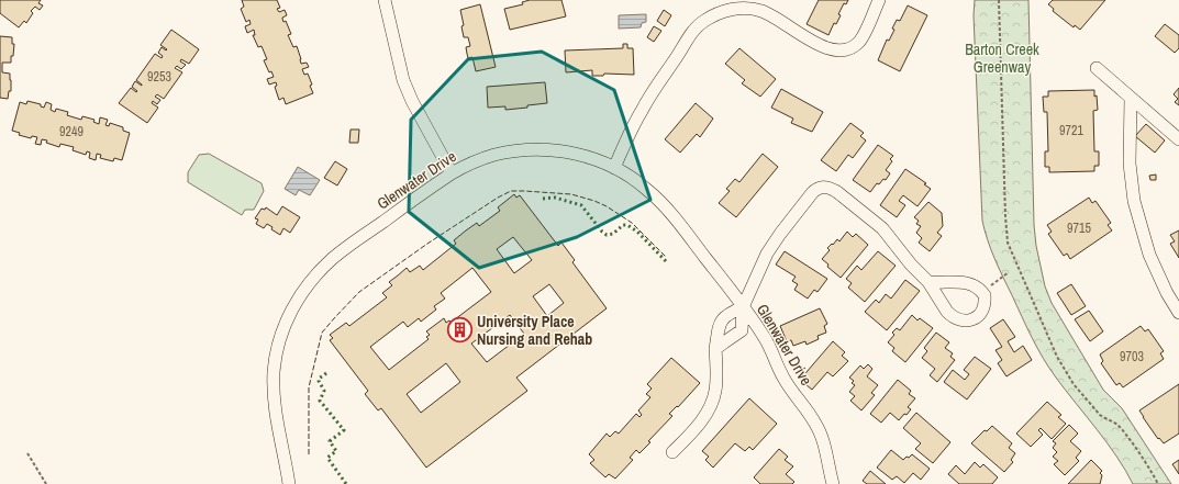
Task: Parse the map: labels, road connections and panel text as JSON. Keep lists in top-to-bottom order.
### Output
{
  "streets": {
    "street": ["Glenwater Drive"]
  },
  "parks": ["Barton Creek Greenway"],
  "places": {
    "building": ["University Place Nursing and Rehab"]
  },
  "house_numbers": [
    "9253",
    "9721",
    "9249",
    "9715",
    "9703"
  ]
}
